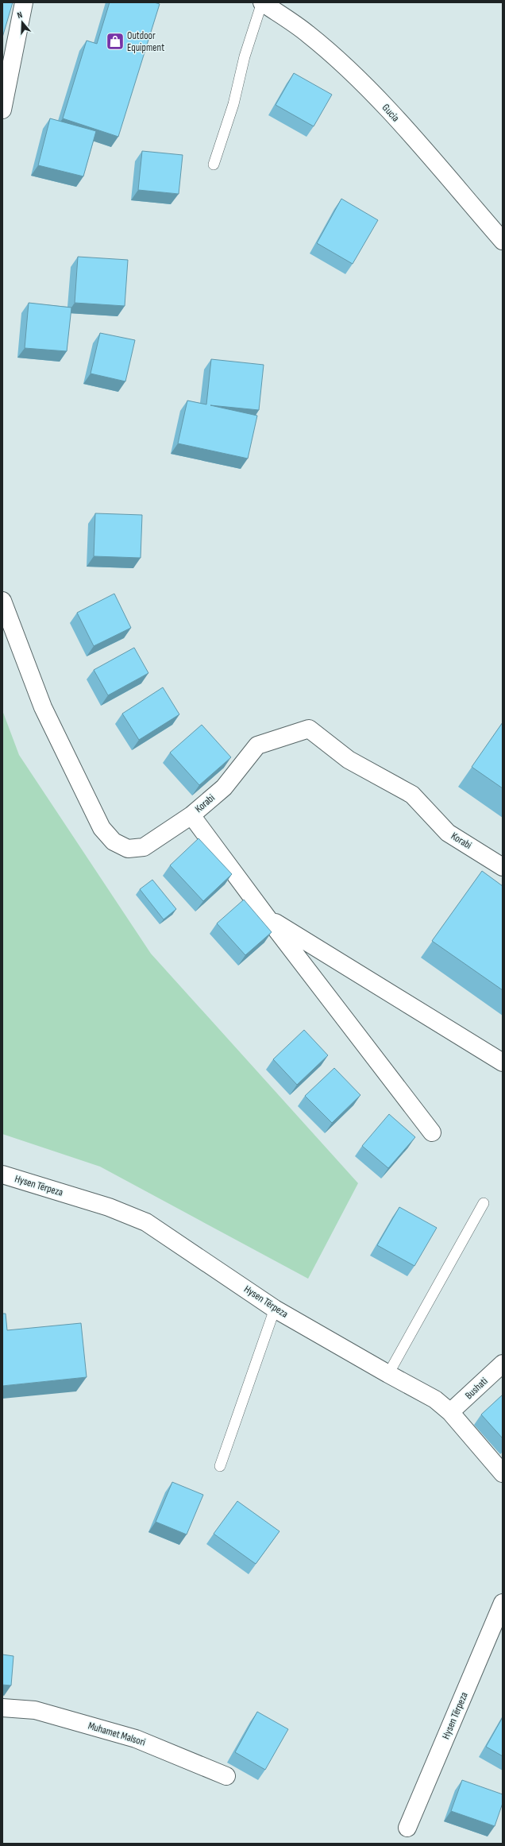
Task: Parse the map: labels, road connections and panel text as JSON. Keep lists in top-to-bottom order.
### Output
{
  "streets": {
    "street": [
      "Gucia",
      "Korabi",
      "Hysen Tërpeza",
      "Bushati",
      "Muhamet Malsori"
    ]
  },
  "crossings": [
    ["Hysen Tërpeza", "Bushati"]
  ],
  "places": {
    "shop": ["Outdoor Equipment"]
  },
  "north": "top"
}
